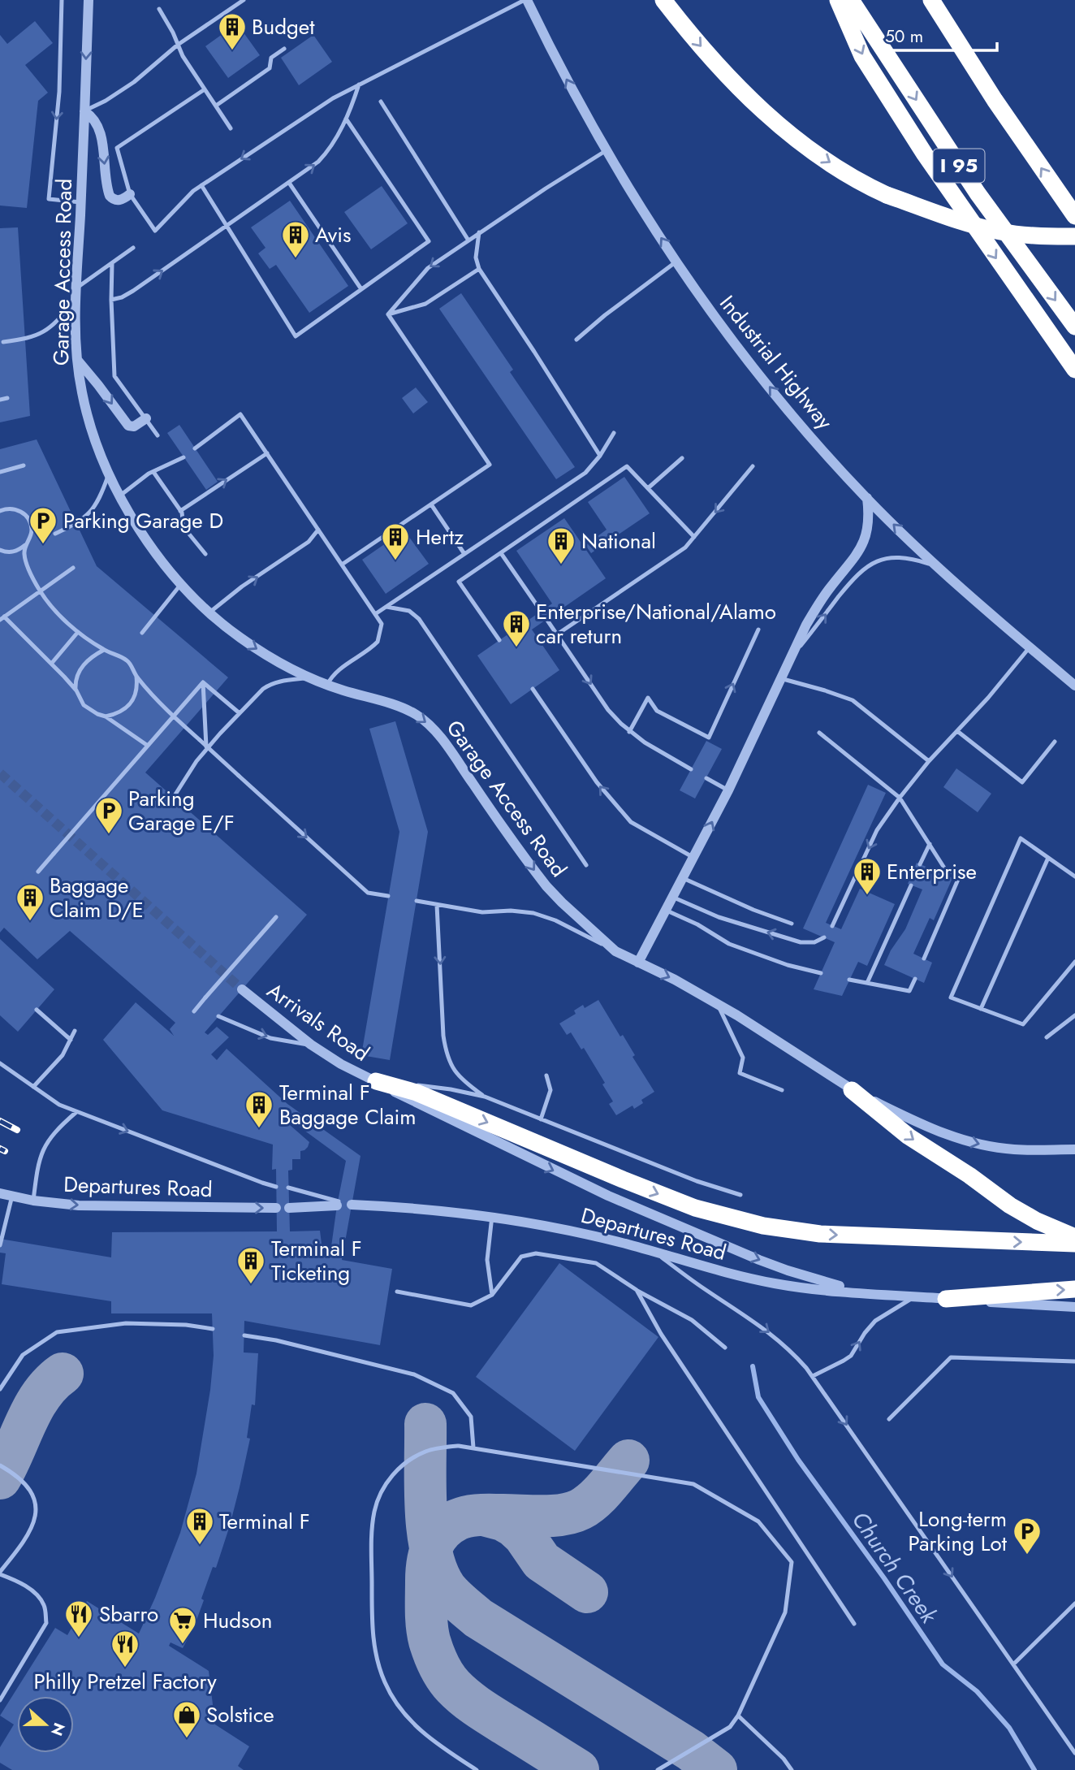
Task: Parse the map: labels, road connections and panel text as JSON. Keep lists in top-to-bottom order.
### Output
{
  "streets": {
    "highway": ["I 95"],
    "street": [
      "Garage Access Road",
      "Industrial Highway",
      "Arrivals Road",
      "Departures Road"
    ]
  },
  "crossings": [
    ["Arrivals Road", "Departures Road"]
  ],
  "one_way": ["Garage Access Road", "Industrial Highway", "Arrivals Road"],
  "water": ["Church Creek"],
  "places": {
    "building": [
      "Budget",
      "Avis",
      "Hertz",
      "National",
      "Enterprise/National/Alamo car return",
      "Enterprise",
      "Baggage Claim D/E",
      "Terminal F Baggage Claim",
      "Terminal F Ticketing",
      "Terminal F"
    ],
    "parking": ["Parking Garage D", "Parking Garage E/F", "Long-term Parking Lot"],
    "restaurant": ["Sbarro", "Philly Pretzel Factory"],
    "supermarket": ["Hudson"],
    "shop": ["Solstice"]
  },
  "scale_bar": "50 m",
  "north": "right"
}
